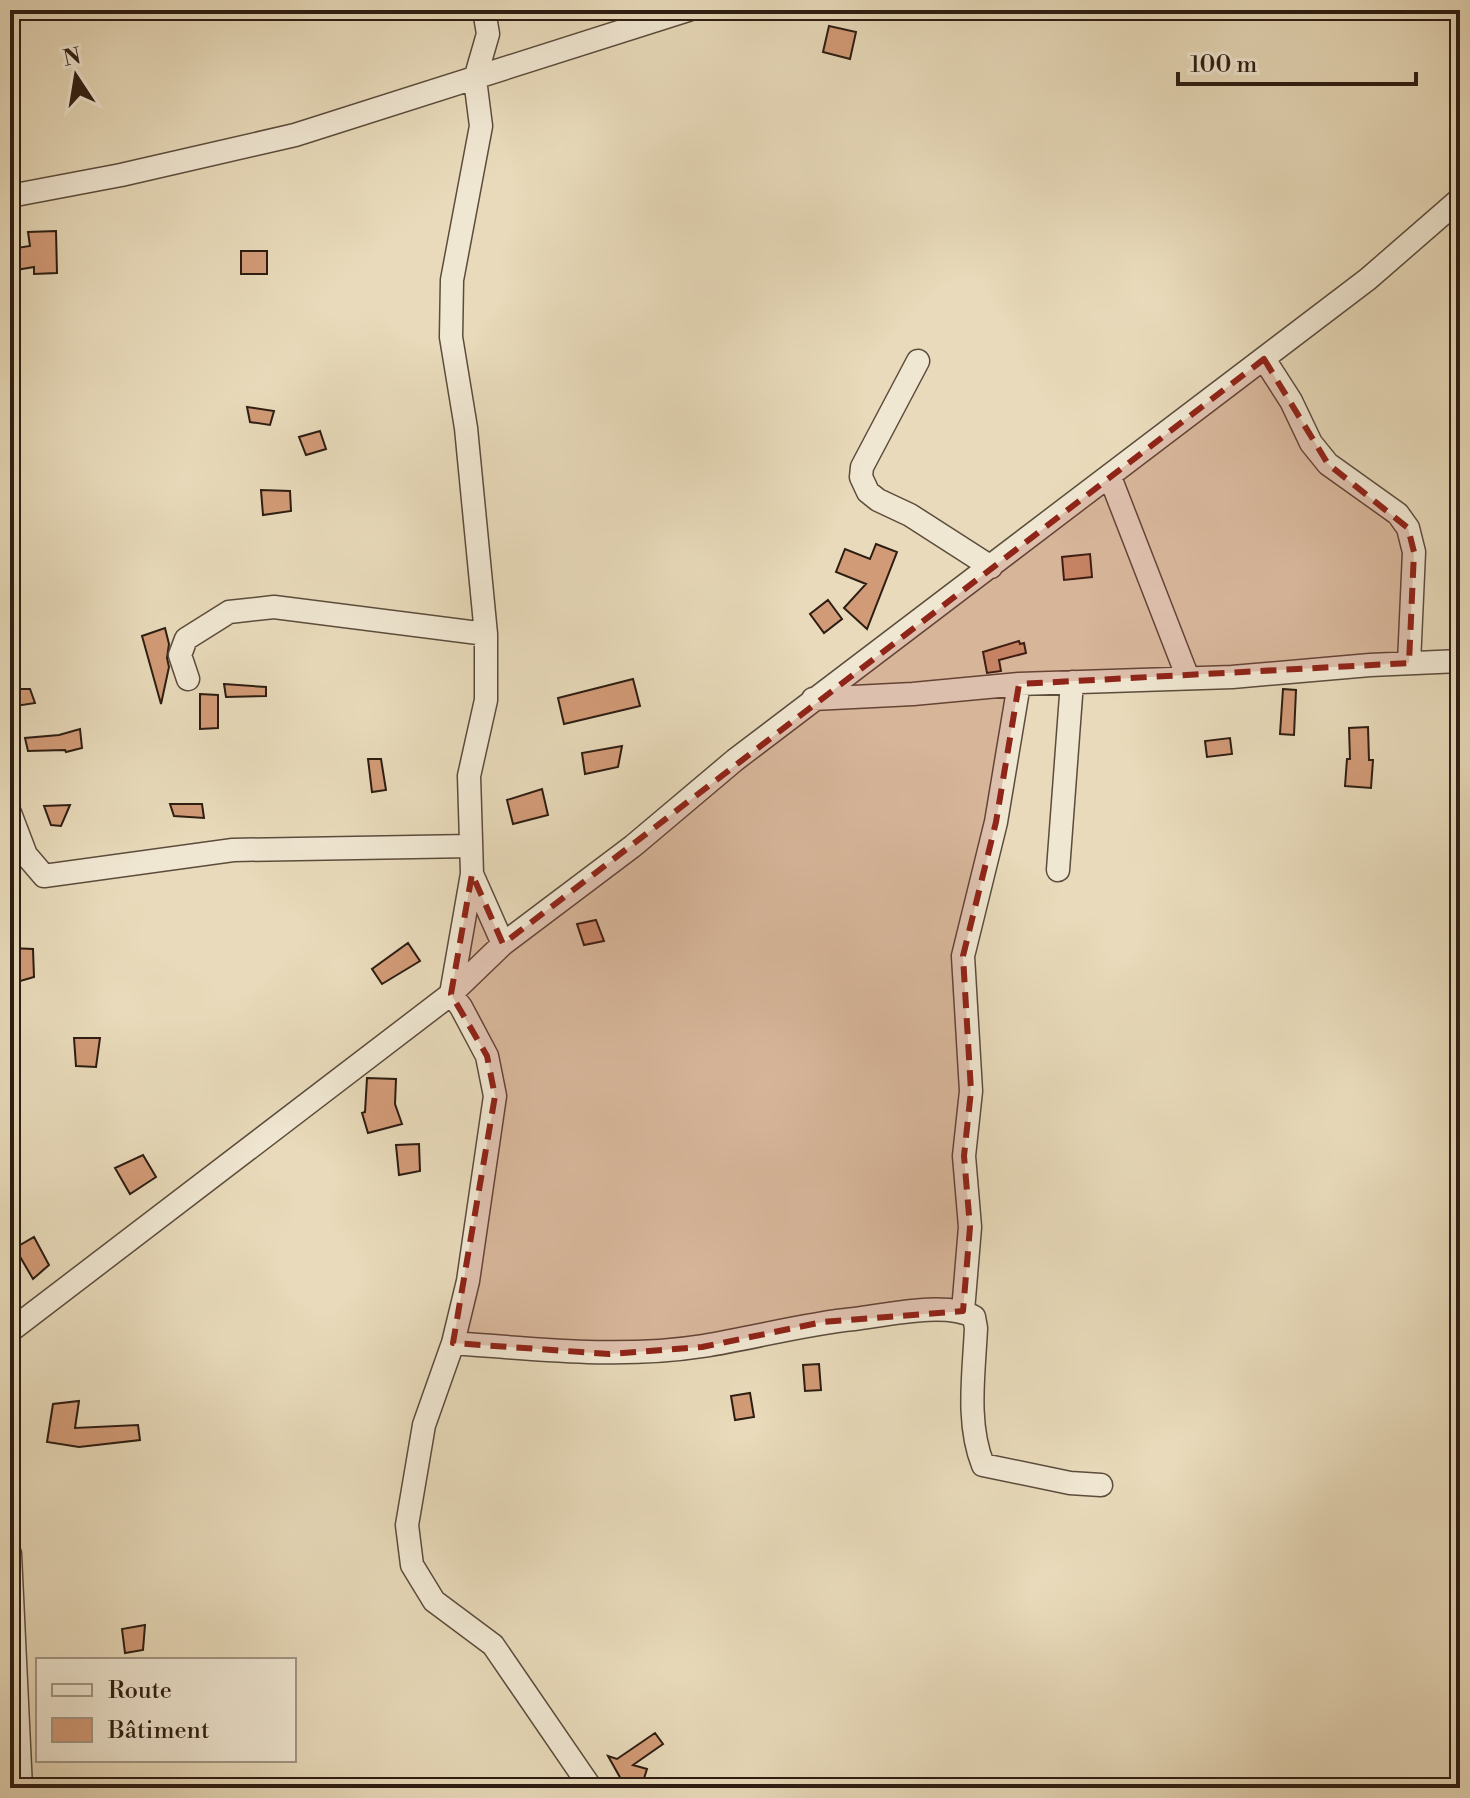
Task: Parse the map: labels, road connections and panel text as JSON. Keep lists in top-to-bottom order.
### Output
{
  "legend": ["Route", "Bâtiment"],
  "scale_bar": "100 m",
  "north": "top"
}
